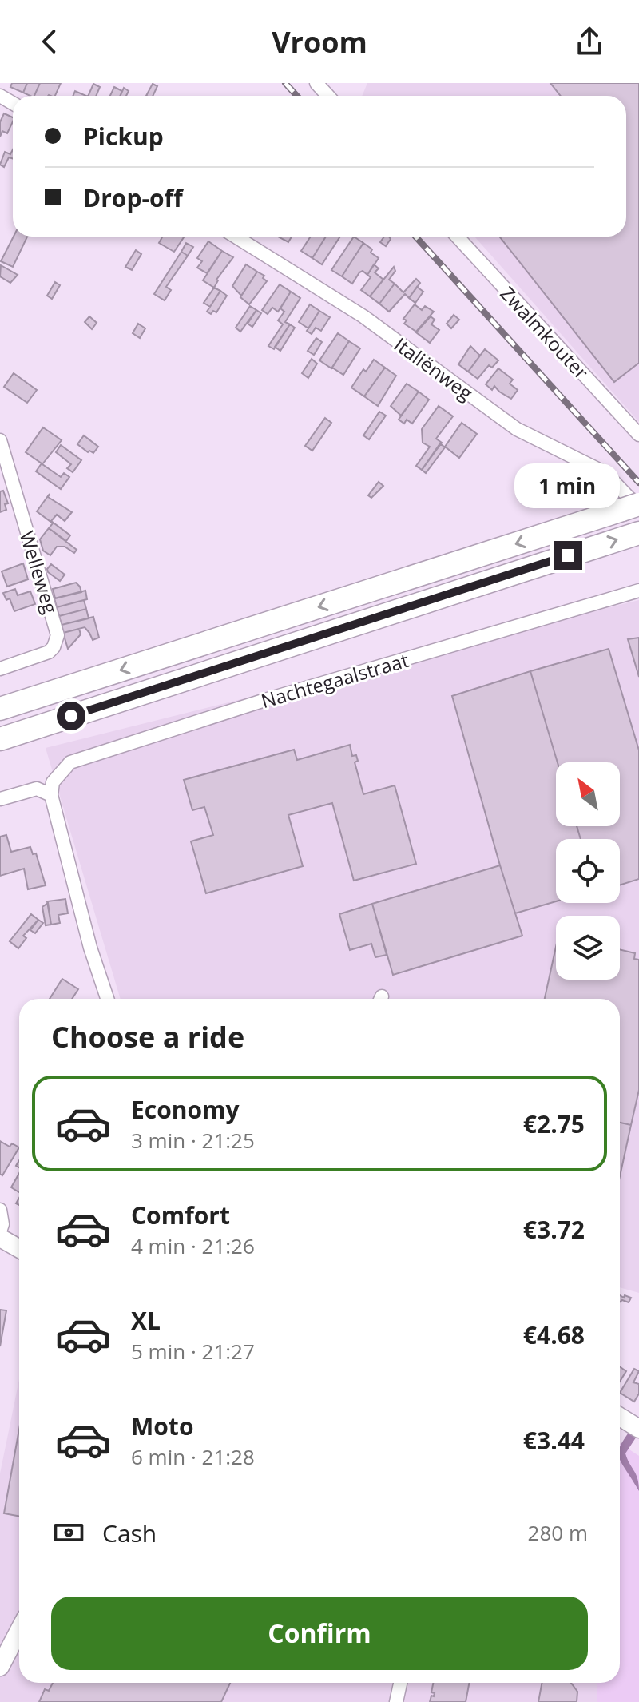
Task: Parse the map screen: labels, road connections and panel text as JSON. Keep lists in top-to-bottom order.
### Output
{
  "streets": {
    "street": [
      "Zwalmkouter",
      "Italiënweg",
      "Welleweg",
      "Nachtegaalstraat"
    ]
  },
  "north": "top left",
  "page": {
    "header": "Vroom",
    "banner": ["Pickup", "Drop-off"],
    "bubble": "1 min",
    "heading": "Choose a ride",
    "list": [
      {
        "name": "Economy",
        "note": "3 min · 21:25",
        "value": "€2.75"
      },
      {
        "name": "Comfort",
        "note": "4 min · 21:26",
        "value": "€3.72"
      },
      {
        "name": "XL",
        "note": "5 min · 21:27",
        "value": "€4.68"
      },
      {
        "name": "Moto",
        "note": "6 min · 21:28",
        "value": "€3.44"
      }
    ],
    "pay": ["Cash", "280 m"],
    "buttons": "Confirm"
  }
}
